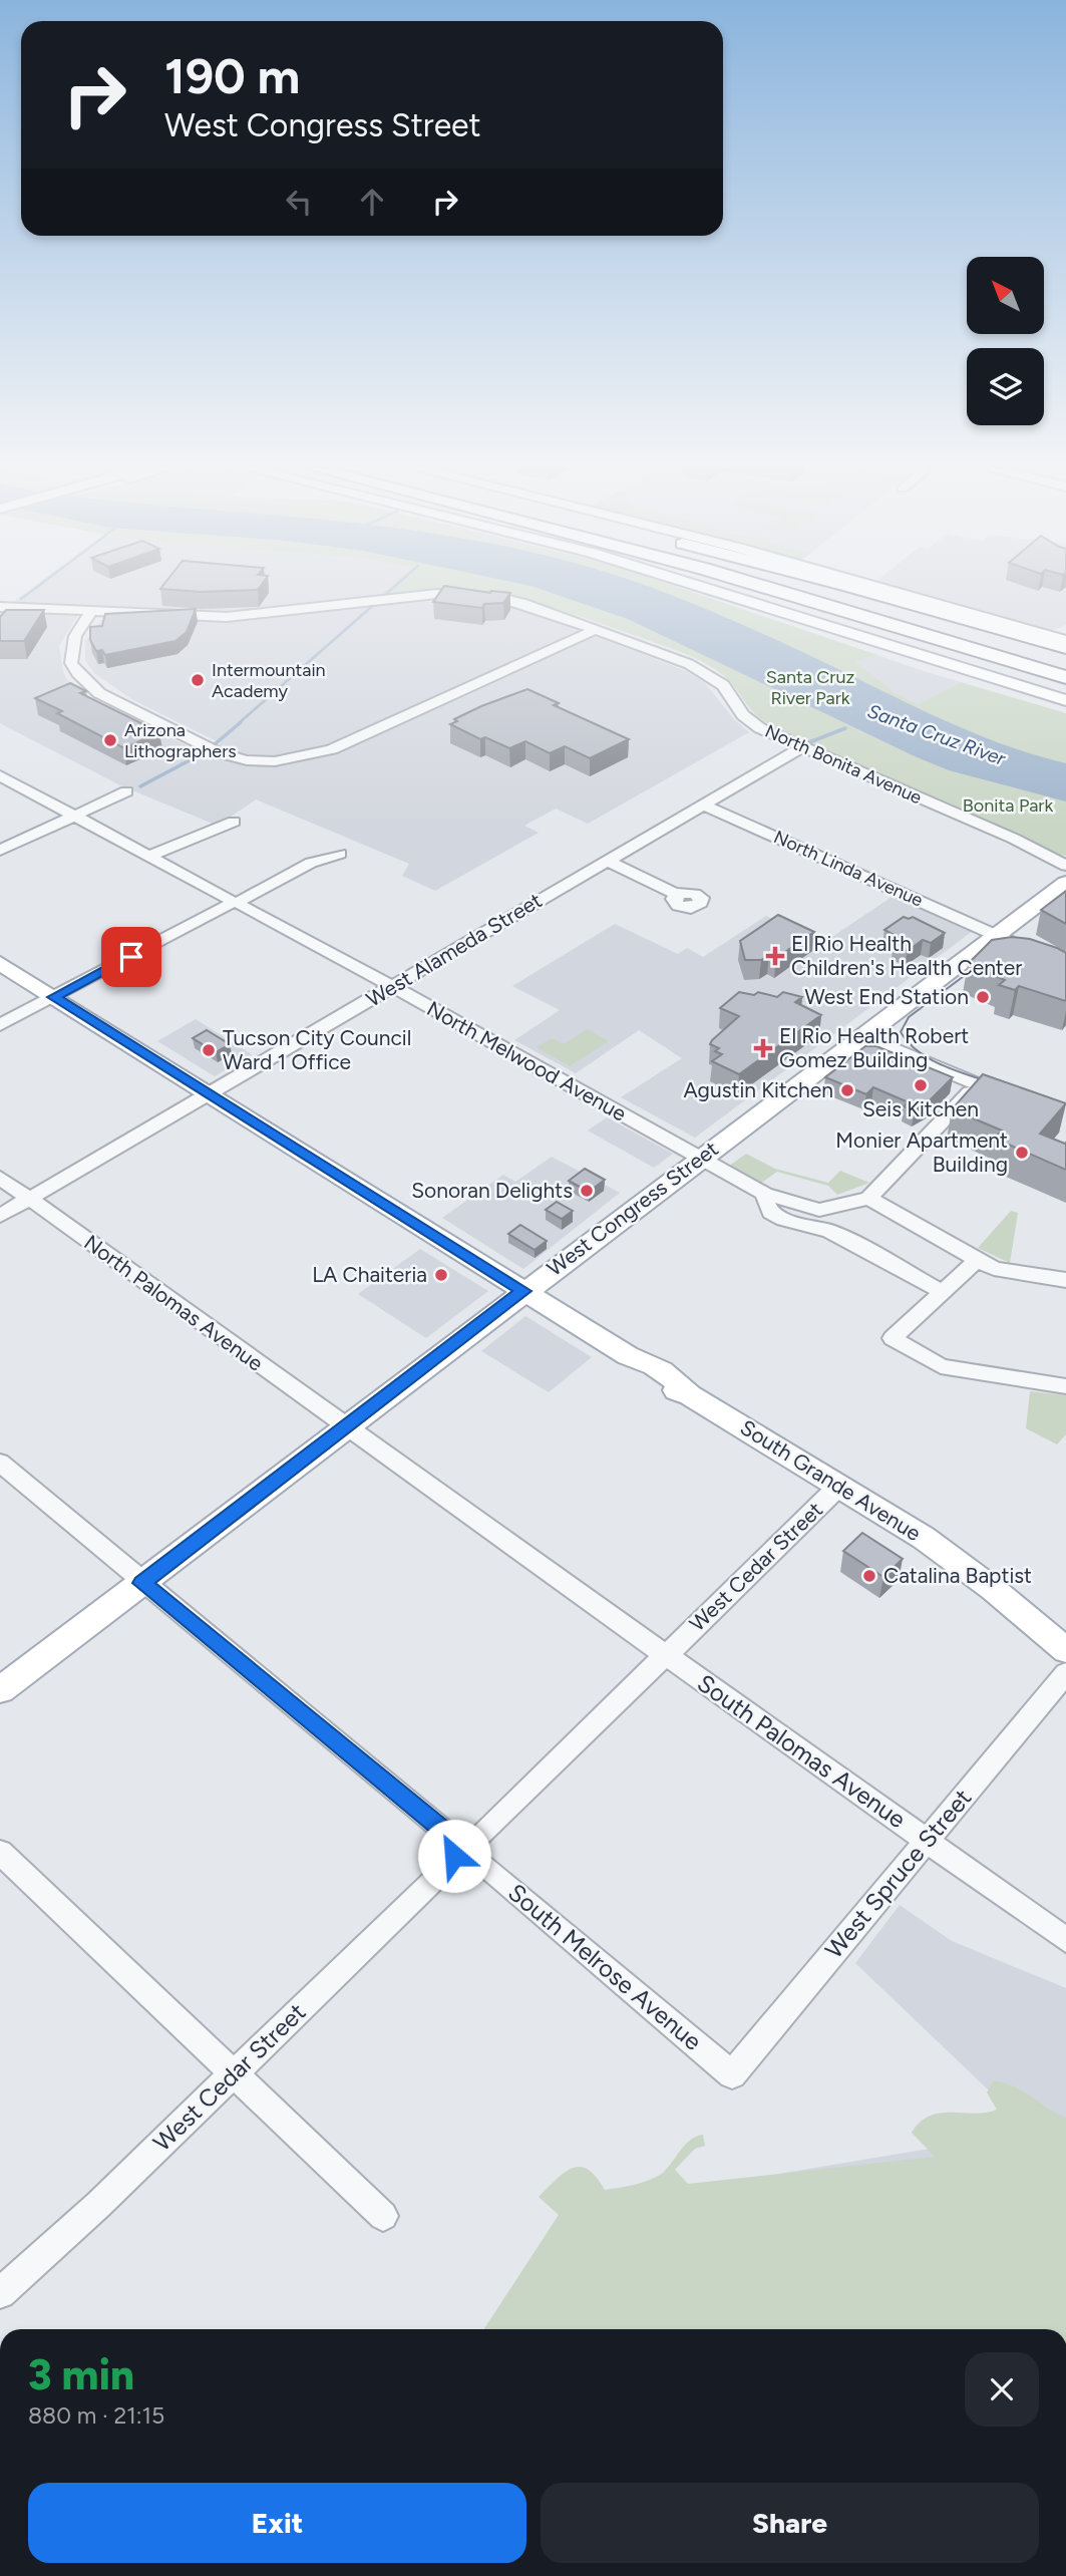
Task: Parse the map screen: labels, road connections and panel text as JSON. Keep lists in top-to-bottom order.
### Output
{
  "streets": {
    "main road": ["West Congress Street", "South Grande Avenue"],
    "street": [
      "North Bonita Avenue",
      "North Linda Avenue",
      "West Alameda Street",
      "North Melwood Avenue",
      "North Palomas Avenue",
      "West Cedar Street",
      "South Palomas Avenue",
      "West Spruce Street",
      "South Melrose Avenue"
    ]
  },
  "crossings": [
    ["North Bonita Avenue", "West Alameda Street"],
    ["North Linda Avenue", "West Alameda Street"],
    ["North Linda Avenue", "West Congress Street"],
    ["West Alameda Street", "North Melwood Avenue"],
    ["West Alameda Street", "North Palomas Avenue"],
    ["North Melwood Avenue", "West Congress Street"],
    ["West Congress Street", "North Palomas Avenue"],
    ["West Congress Street", "South Grande Avenue"],
    ["West Congress Street", "South Palomas Avenue"],
    ["West Congress Street", "South Melrose Avenue"],
    ["North Palomas Avenue", "South Palomas Avenue"],
    ["South Grande Avenue", "West Cedar Street"],
    ["West Cedar Street", "South Palomas Avenue"],
    ["West Cedar Street", "South Melrose Avenue"],
    ["South Palomas Avenue", "West Spruce Street"],
    ["West Spruce Street", "South Melrose Avenue"]
  ],
  "water": ["Santa Cruz River"],
  "parks": ["Santa Cruz River Park", "Bonita Park"],
  "places": {
    "other": [
      "Intermountain Academy",
      "Arizona Lithographers",
      "West End Station",
      "Tucson City Council Ward 1 Office",
      "Seis Kitchen",
      "Agustin Kitchen",
      "Monier Apartment Building",
      "Sonoran Delights",
      "LA Chaiteria",
      "Catalina Baptist"
    ],
    "health": ["El Rio Health Children's Health Center", "El Rio Health Robert Gomez Building"]
  },
  "north": "top left",
  "page": {
    "turn": ["190 m", "West Congress Street"],
    "heading": ["3 min", "880 m · 21:15"],
    "buttons": ["Exit", "Share"]
  }
}
